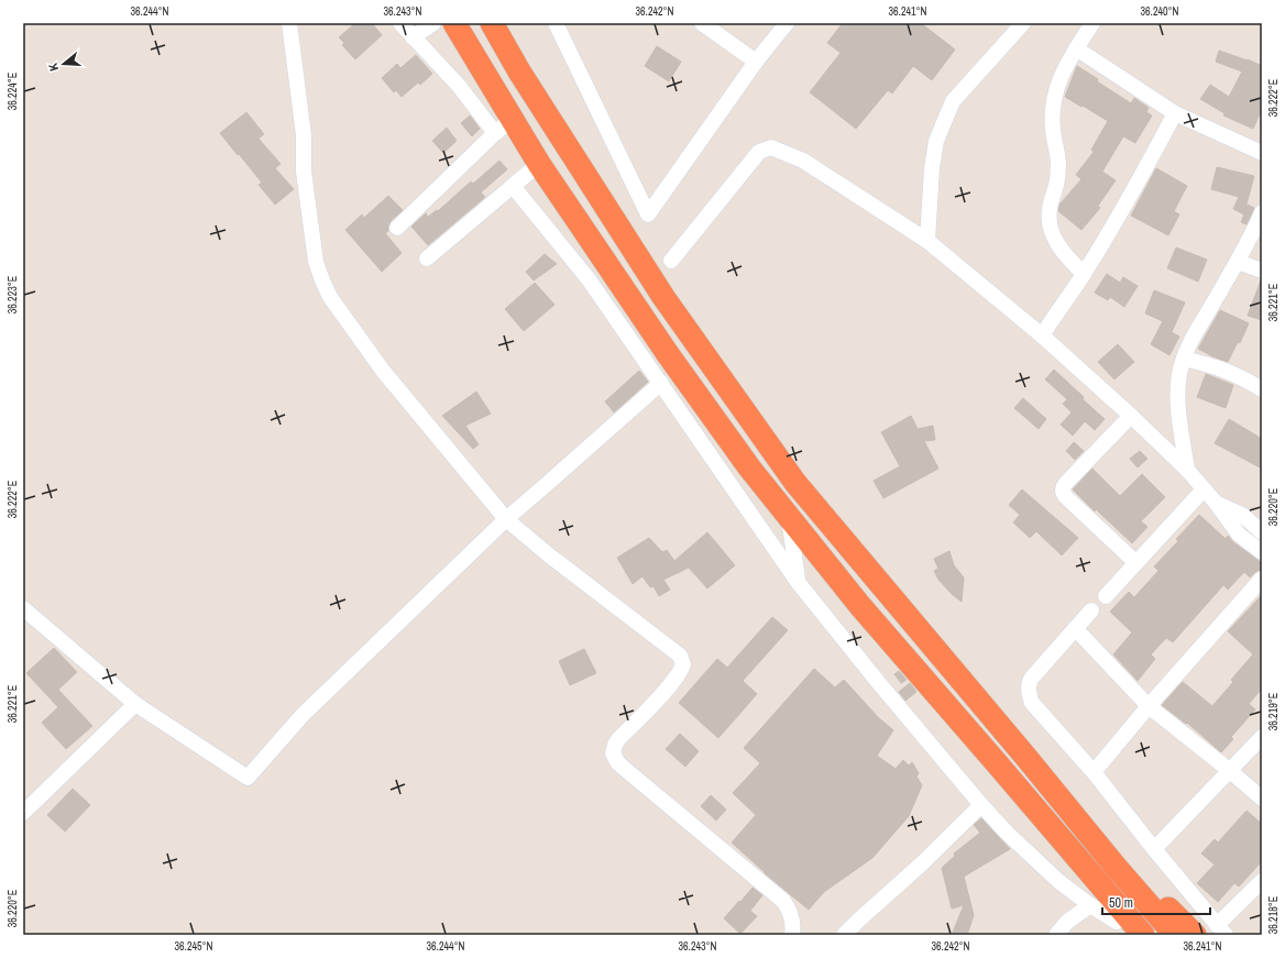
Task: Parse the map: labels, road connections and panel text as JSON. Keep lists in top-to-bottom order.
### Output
{
  "scale_bar": "50 m",
  "north": "left",
  "coordinates": [
    "36.244°N",
    "36.243°N",
    "36.242°N",
    "36.241°N",
    "36.240°N",
    "36.224°E",
    "36.222°E",
    "36.223°E",
    "36.221°E",
    "36.220°E",
    "36.219°E",
    "36.218°E",
    "36.245°N"
  ]
}
